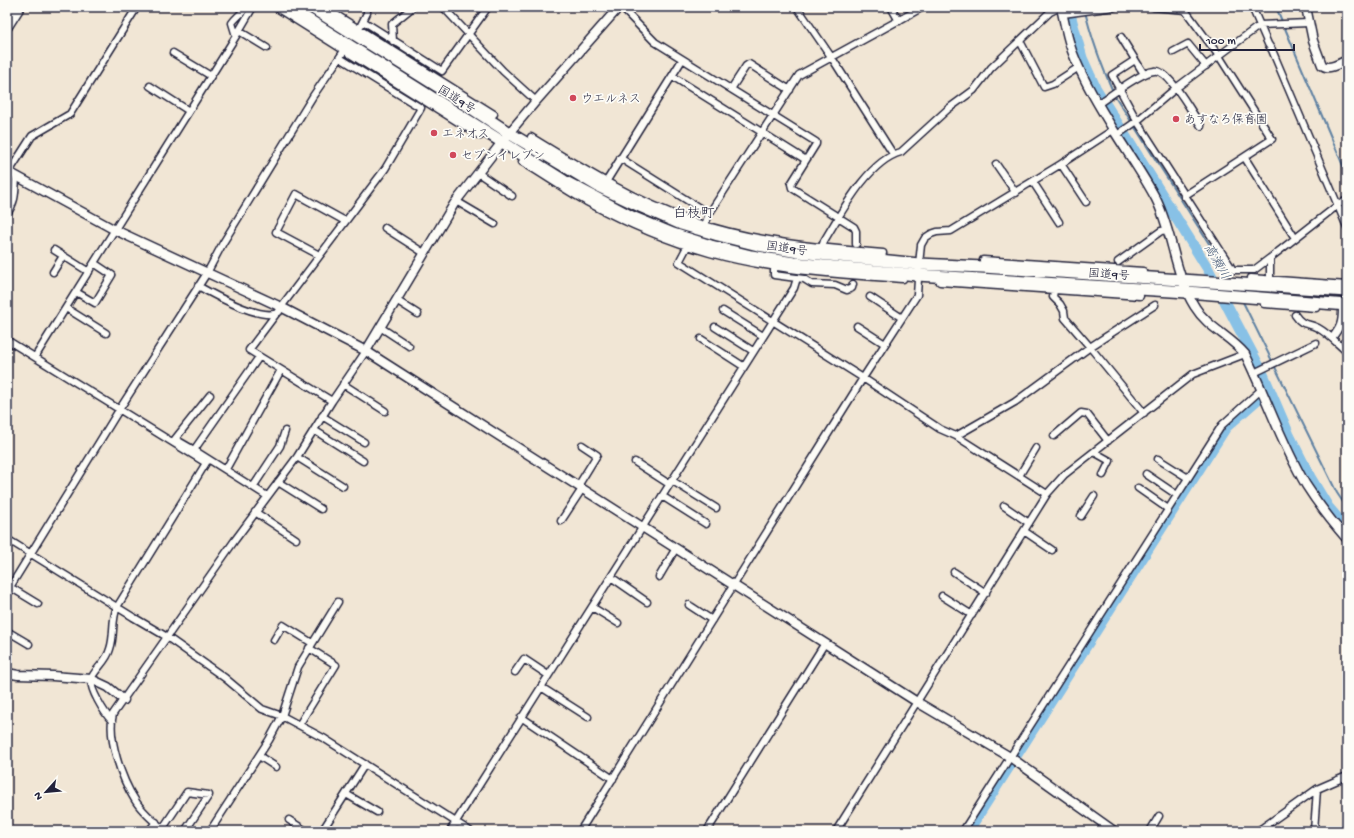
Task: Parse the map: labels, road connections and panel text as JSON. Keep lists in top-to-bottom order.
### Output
{
  "streets": {
    "highway": ["国道9号"]
  },
  "districts": ["白枝町"],
  "water": ["高瀬川"],
  "places": [
    "ウエルネス",
    "あすなろ保育園",
    "エネオス",
    "セブンイレブン"
  ],
  "scale_bar": "100 m",
  "north": "bottom left"
}
